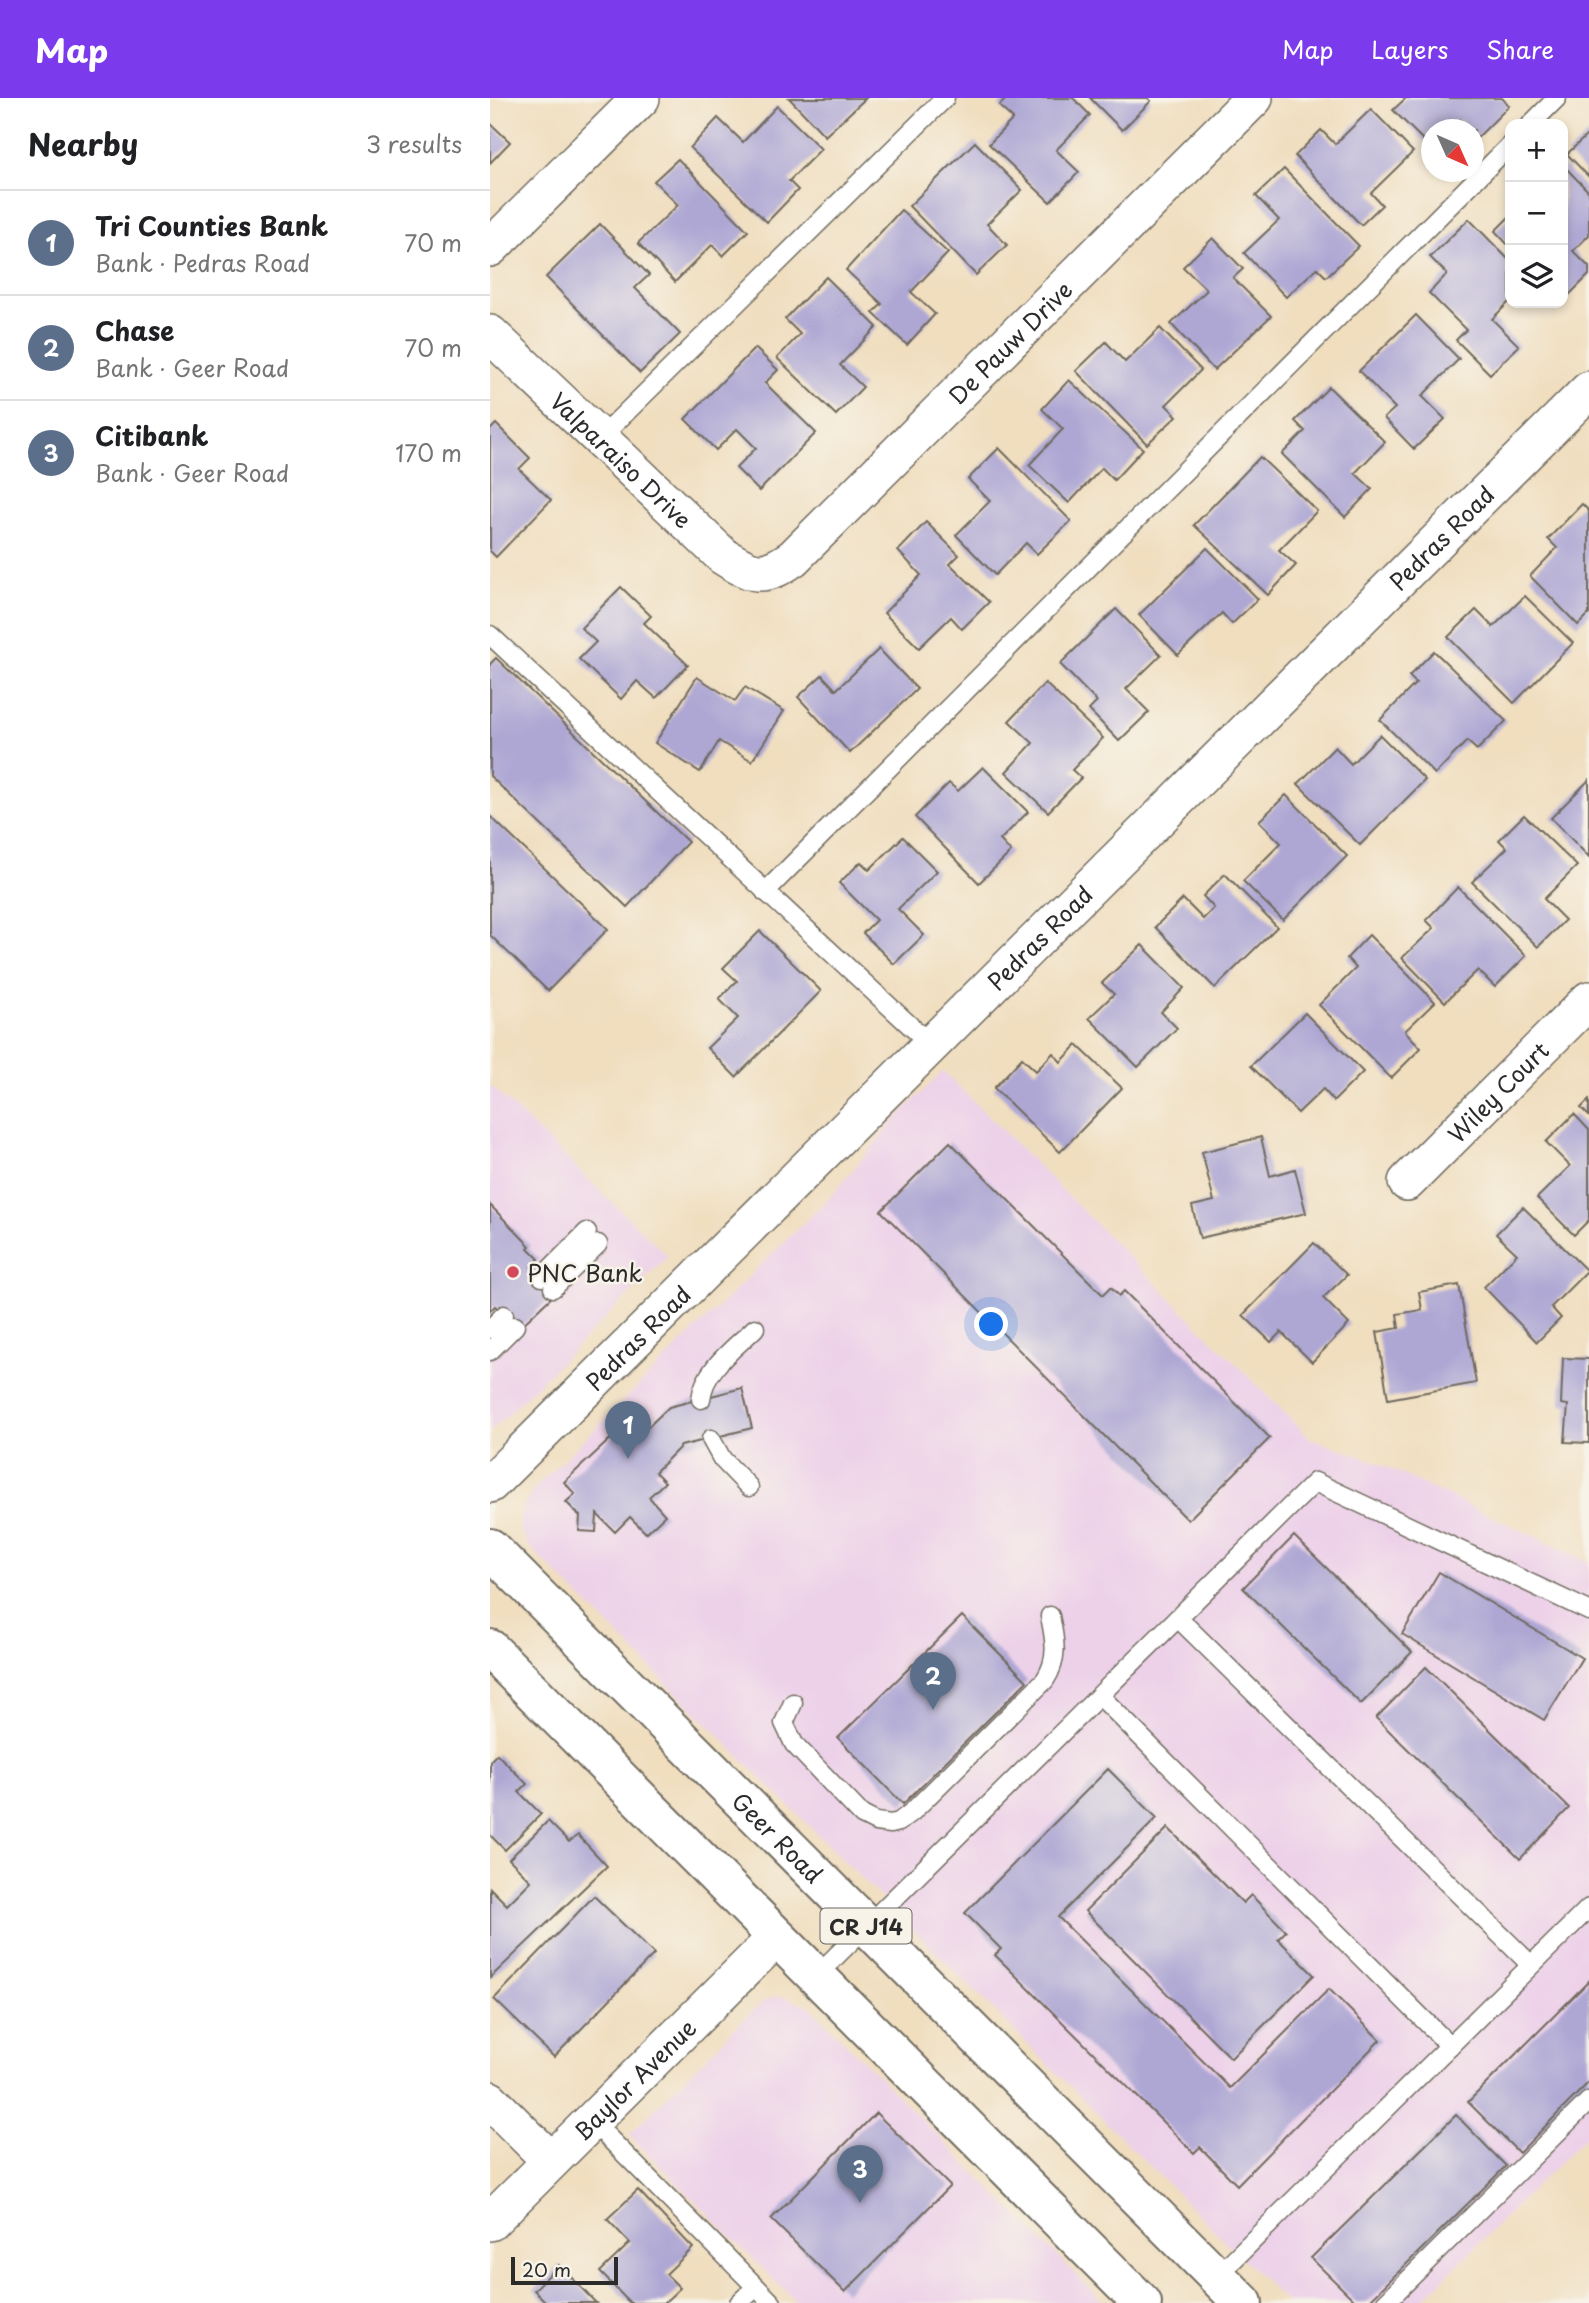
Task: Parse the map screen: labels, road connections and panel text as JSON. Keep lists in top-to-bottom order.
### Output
{
  "streets": {
    "main road": ["Geer Road", "CR J14"],
    "street": [
      "De Pauw Drive",
      "Valparaiso Drive",
      "Pedras Road",
      "Wiley Court",
      "Baylor Avenue"
    ]
  },
  "crossings": [
    ["De Pauw Drive", "Valparaiso Drive"],
    ["CR J14", "Baylor Avenue"]
  ],
  "places": ["PNC Bank"],
  "scale_bar": "20 m",
  "north": "bottom right",
  "page": {
    "header": "Map",
    "nav": ["Map", "Layers", "Share"],
    "heading": ["Nearby", "3 results"],
    "map_buttons": ["+", "−"],
    "list": [
      {
        "mark": "1",
        "name": "Tri Counties Bank",
        "note": "Bank · Pedras Road",
        "value": "70 m"
      },
      {
        "mark": "2",
        "name": "Chase",
        "note": "Bank · Geer Road",
        "value": "70 m"
      },
      {
        "mark": "3",
        "name": "Citibank",
        "note": "Bank · Geer Road",
        "value": "170 m"
      }
    ],
    "pins": ["1", "2", "3"],
    "scale": "20 m"
  }
}
